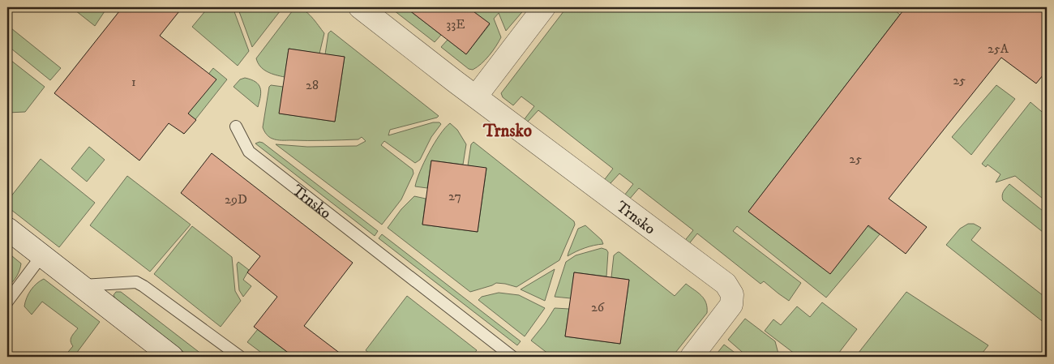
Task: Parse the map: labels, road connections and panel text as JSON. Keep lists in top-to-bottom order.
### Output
{
  "streets": {
    "street": ["Trnsko"]
  },
  "districts": ["Trnsko"],
  "house_numbers": [
    "33E",
    "25A",
    "25",
    "1",
    "28",
    "25",
    "27",
    "29D",
    "26"
  ]
}
